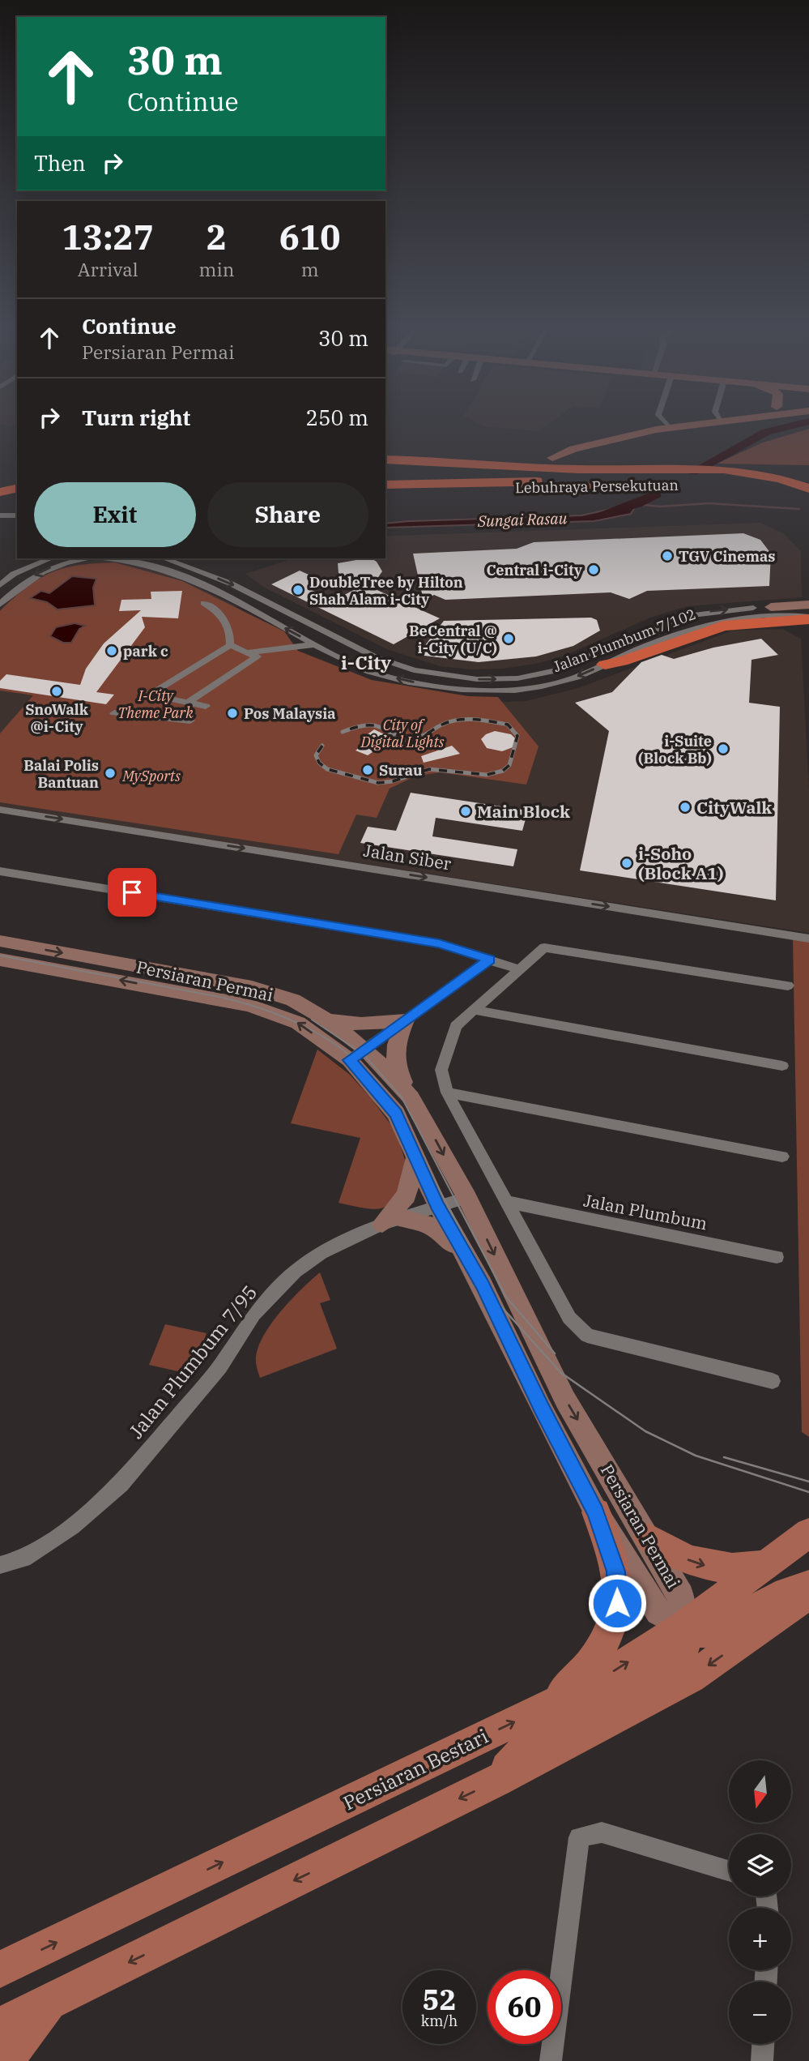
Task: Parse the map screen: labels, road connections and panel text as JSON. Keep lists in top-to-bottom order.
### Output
{
  "streets": {
    "highway": ["Lebuhraya Persekutuan"],
    "main road": ["Persiaran Permai", "Persiaran Bestari"],
    "street": [
      "Jalan Plumbum 7/102",
      "Jalan Siber",
      "Jalan Plumbum",
      "Jalan Plumbum 7/95"
    ]
  },
  "crossings": [
    ["Persiaran Permai", "Jalan Plumbum 7/95"],
    ["Persiaran Permai", "Persiaran Bestari"]
  ],
  "districts": ["i-City"],
  "water": ["Sungai Rasau"],
  "parks": ["I-City Theme Park", "City of Digital Lights", "MySports"],
  "places": [
    "TGV Cinemas",
    "Central i-City",
    "DoubleTree by Hilton Shah Alam i-City",
    "BeCentral @ i-City (U/C)",
    "park c",
    "SnoWalk @i-City",
    "Pos Malaysia",
    "i-Suite (Block Bb)",
    "Surau",
    "Balai Polis Bantuan",
    "CityWalk",
    "Main Block",
    "i-Soho (Block A1)"
  ],
  "north": "bottom",
  "page": {
    "turn": ["30 m", "Continue"],
    "then": "Then",
    "eta": [
      "13:27",
      "Arrival",
      "2",
      "min",
      "610",
      "m"
    ],
    "list": [
      {
        "name": "Continue",
        "note": "Persiaran Permai",
        "value": "30 m"
      },
      {
        "name": "Turn right",
        "value": "250 m"
      }
    ],
    "buttons": ["Exit", "Share"],
    "map_buttons": ["+", "−"],
    "speed": "52 km/h",
    "limit": "60"
  }
}
